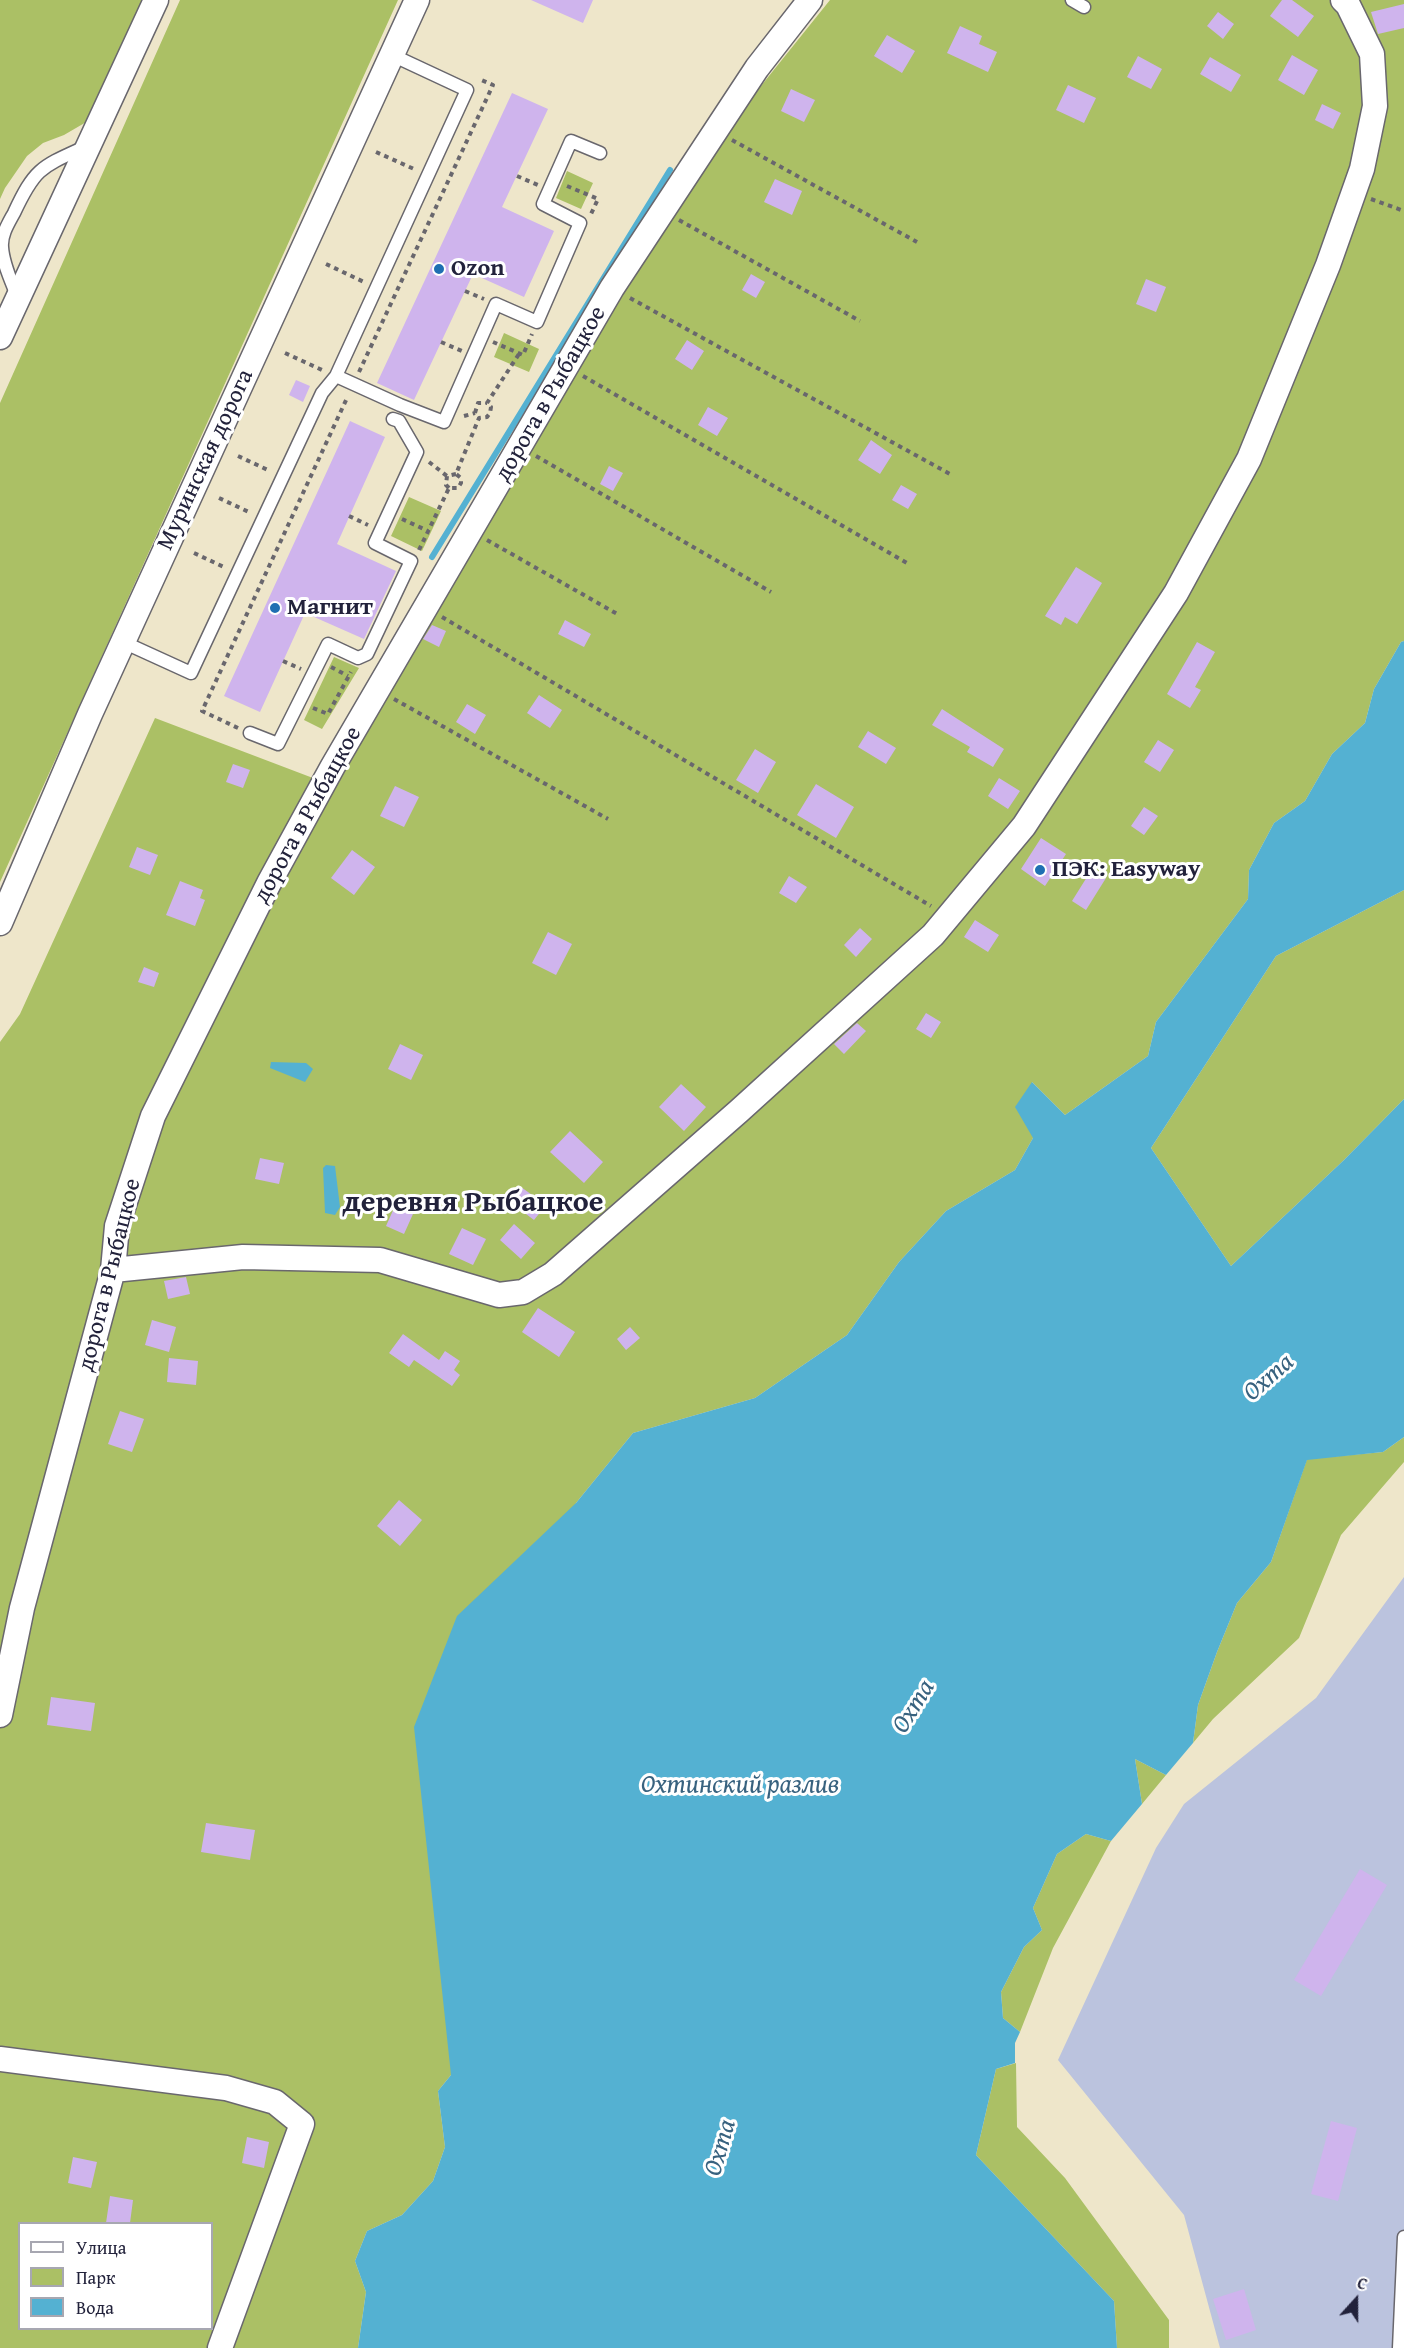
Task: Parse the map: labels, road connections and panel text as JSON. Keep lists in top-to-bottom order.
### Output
{
  "streets": {
    "street": ["дорога в Рыбацкое", "Муринская дорога"]
  },
  "districts": ["деревня Рыбацкое"],
  "water": ["Охта", "Охтинский разлив"],
  "places": ["Ozon", "Магнит", "ПЭК: Easyway"],
  "legend": ["Улица", "Парк", "Вода"],
  "north": "top"
}
